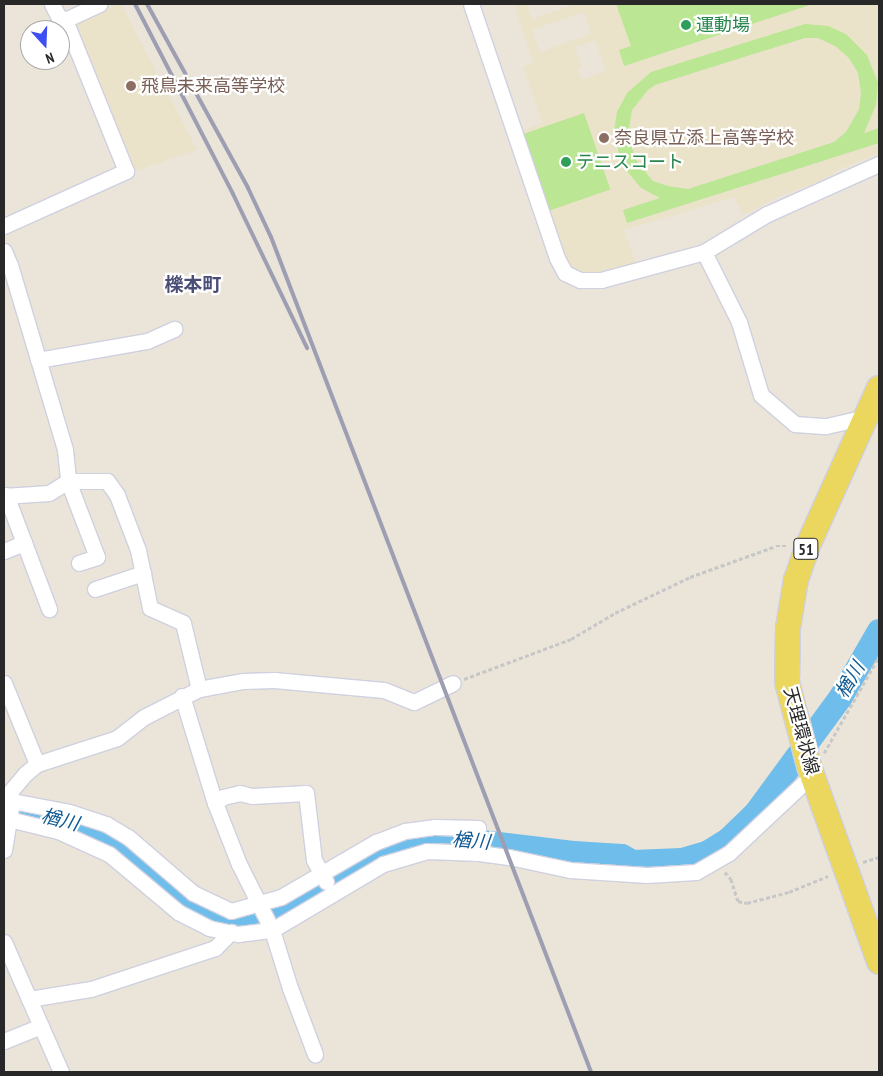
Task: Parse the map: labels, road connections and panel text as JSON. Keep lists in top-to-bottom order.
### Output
{
  "streets": {
    "main road": ["51", "天理環状線"]
  },
  "districts": ["櫟本町"],
  "water": ["楢川"],
  "places": [
    "運動場",
    "飛鳥未来高等学校",
    "奈良県立添上高等学校",
    "テニスコート"
  ],
  "north": "bottom"
}
